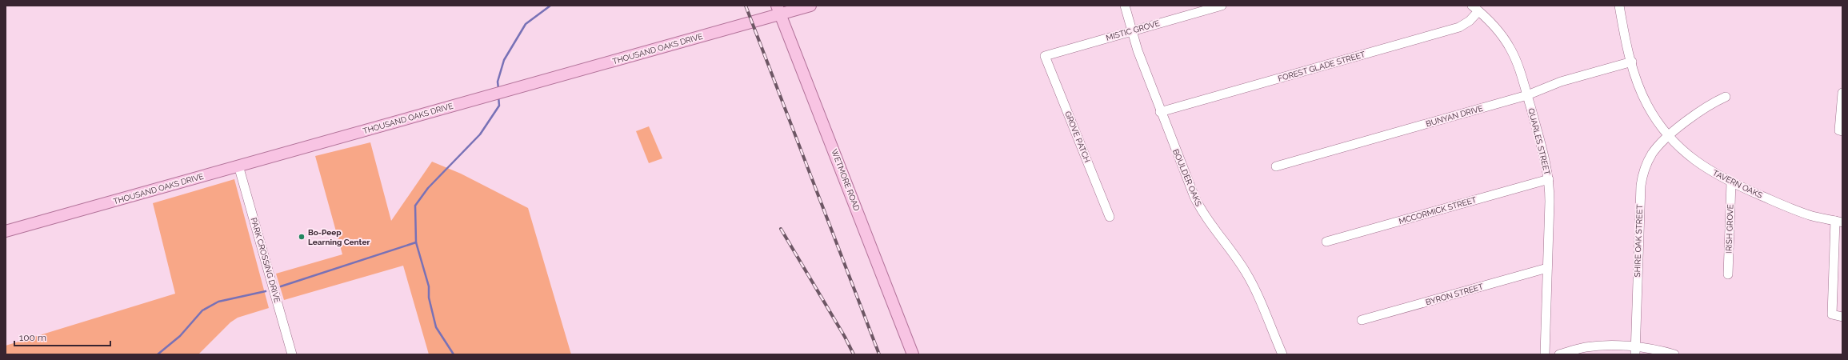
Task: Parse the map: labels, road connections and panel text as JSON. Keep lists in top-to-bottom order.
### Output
{
  "streets": {
    "main road": ["THOUSAND OAKS DRIVE", "WETMORE ROAD"],
    "street": [
      "MISTIC GROVE",
      "FOREST GLADE STREET",
      "BUNYAN DRIVE",
      "GROVE PATCH",
      "QUARLES STREET",
      "BOULDER OAKS",
      "TAVERN OAKS",
      "MCCORMICK STREET",
      "IRISH GROVE",
      "SHIRE OAK STREET",
      "PARK CROSSING DRIVE",
      "BYRON STREET"
    ]
  },
  "crossings": [
    ["MISTIC GROVE", "GROVE PATCH"],
    ["MISTIC GROVE", "BOULDER OAKS"],
    ["THOUSAND OAKS DRIVE", "WETMORE ROAD"],
    ["THOUSAND OAKS DRIVE", "PARK CROSSING DRIVE"],
    ["FOREST GLADE STREET", "QUARLES STREET"],
    ["FOREST GLADE STREET", "BOULDER OAKS"],
    ["BUNYAN DRIVE", "QUARLES STREET"],
    ["BUNYAN DRIVE", "TAVERN OAKS"],
    ["QUARLES STREET", "MCCORMICK STREET"],
    ["QUARLES STREET", "BYRON STREET"],
    ["TAVERN OAKS", "IRISH GROVE"],
    ["TAVERN OAKS", "SHIRE OAK STREET"]
  ],
  "places": ["Bo-Peep Learning Center"],
  "scale_bar": "100 m"
}
